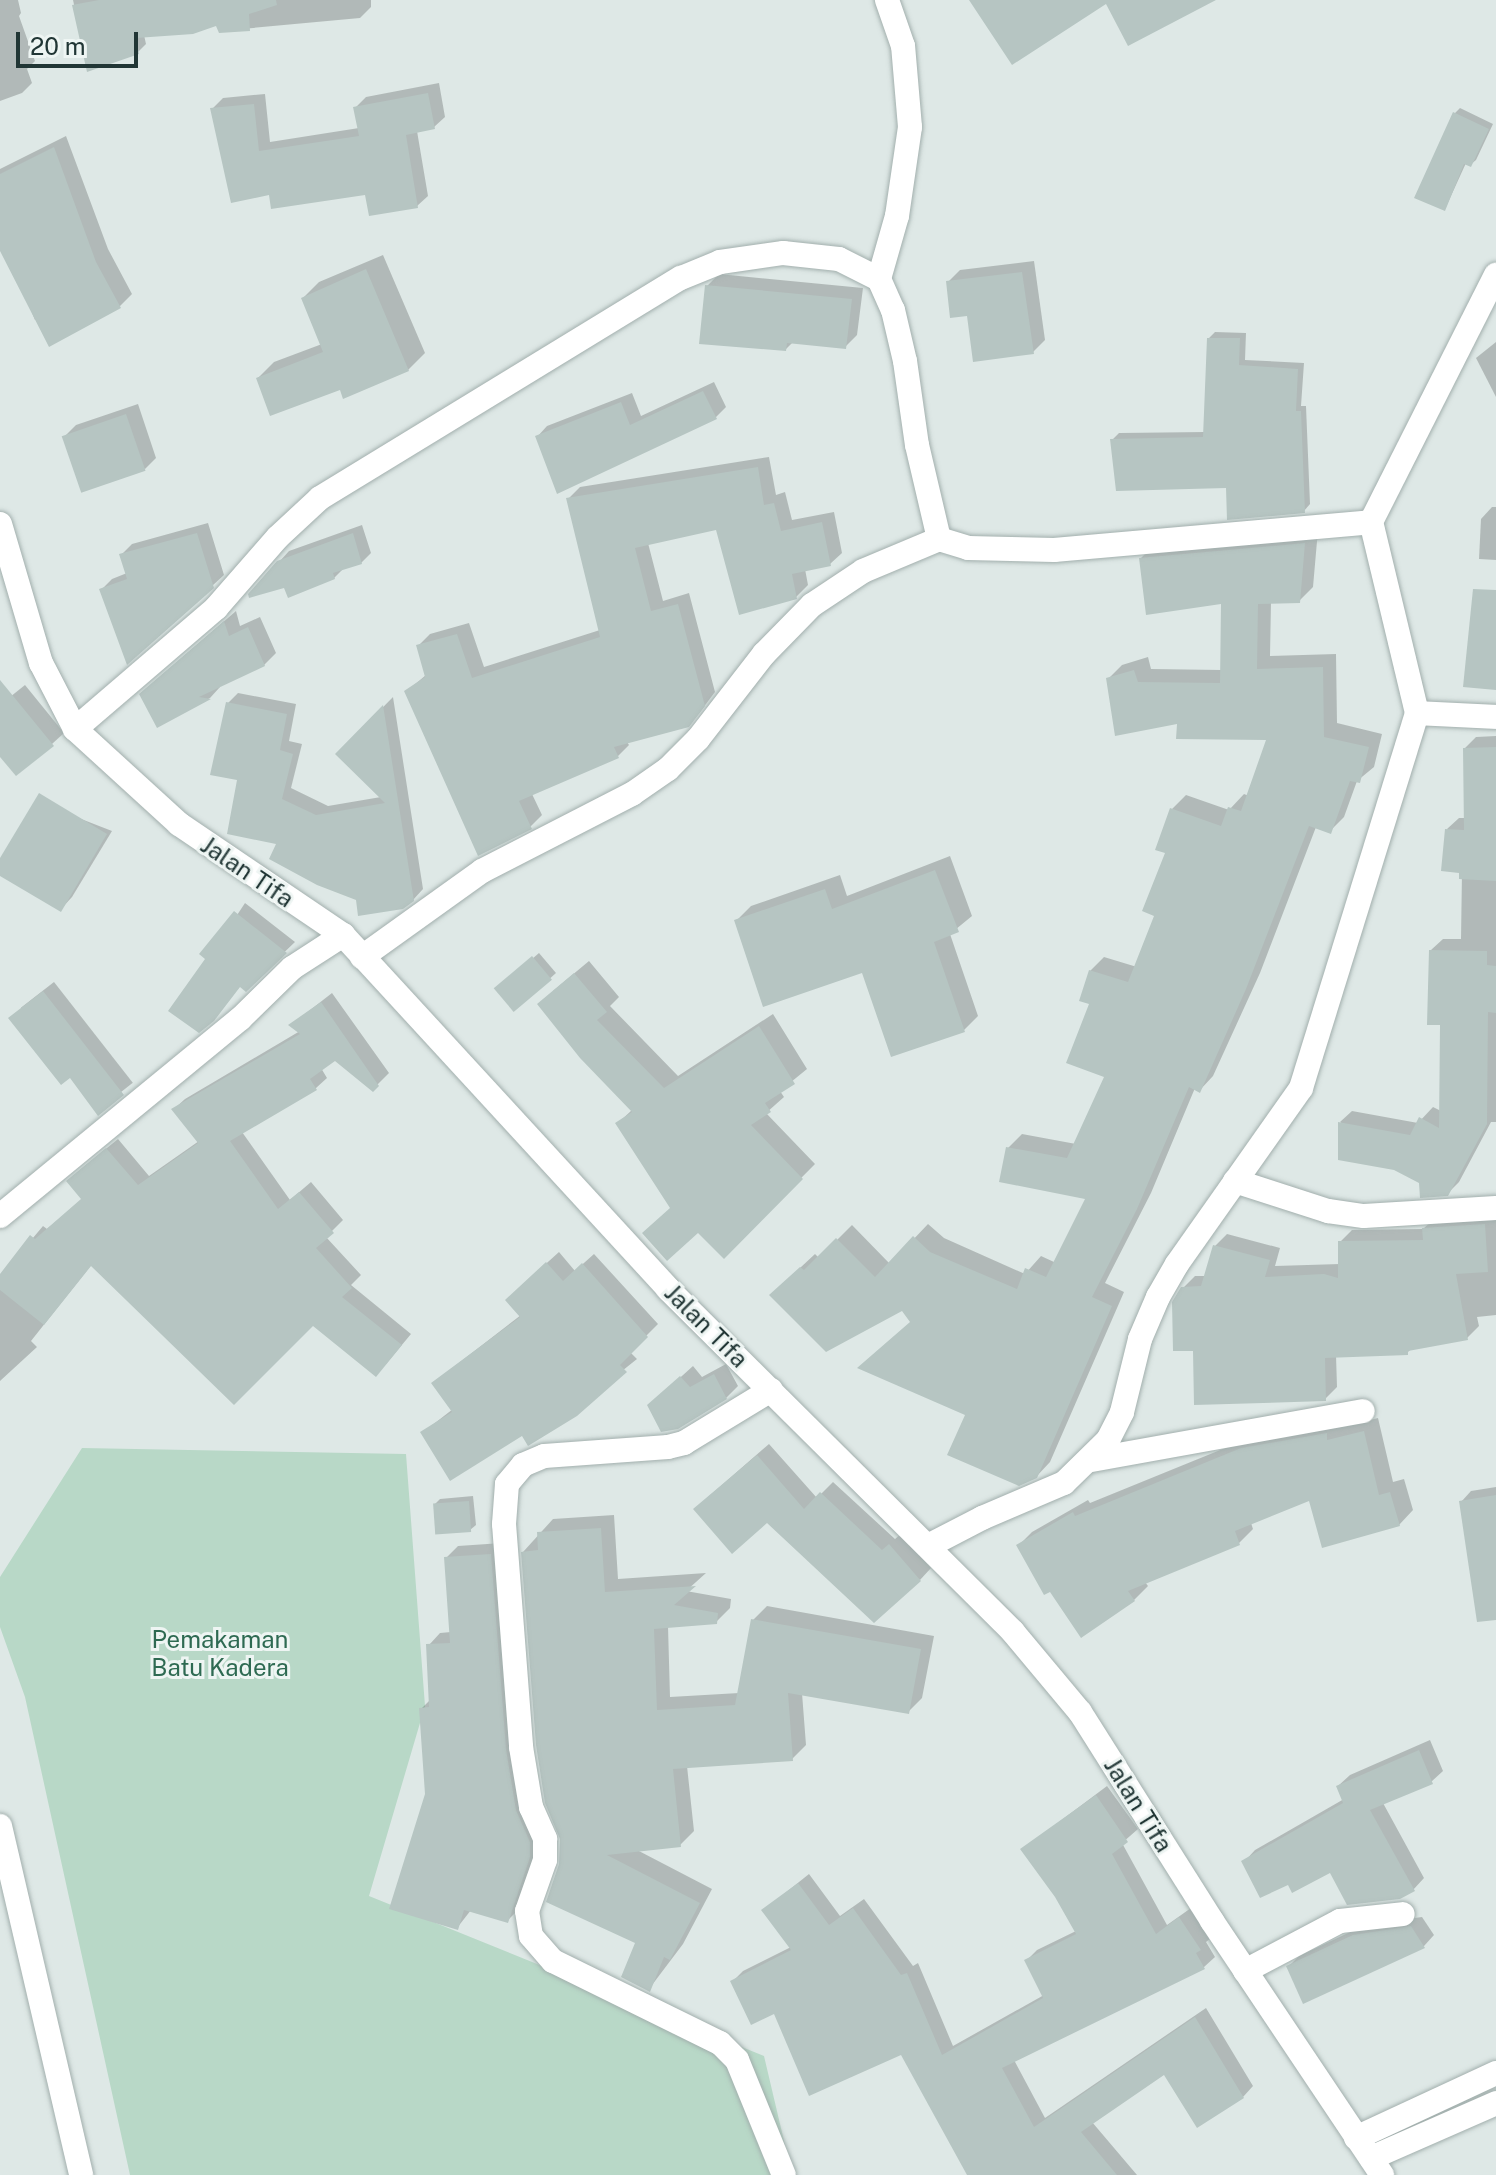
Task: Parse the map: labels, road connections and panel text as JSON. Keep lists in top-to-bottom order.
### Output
{
  "streets": {
    "street": ["Jalan Tifa"]
  },
  "parks": ["Pemakaman Batu Kadera"],
  "scale_bar": "20 m"
}
